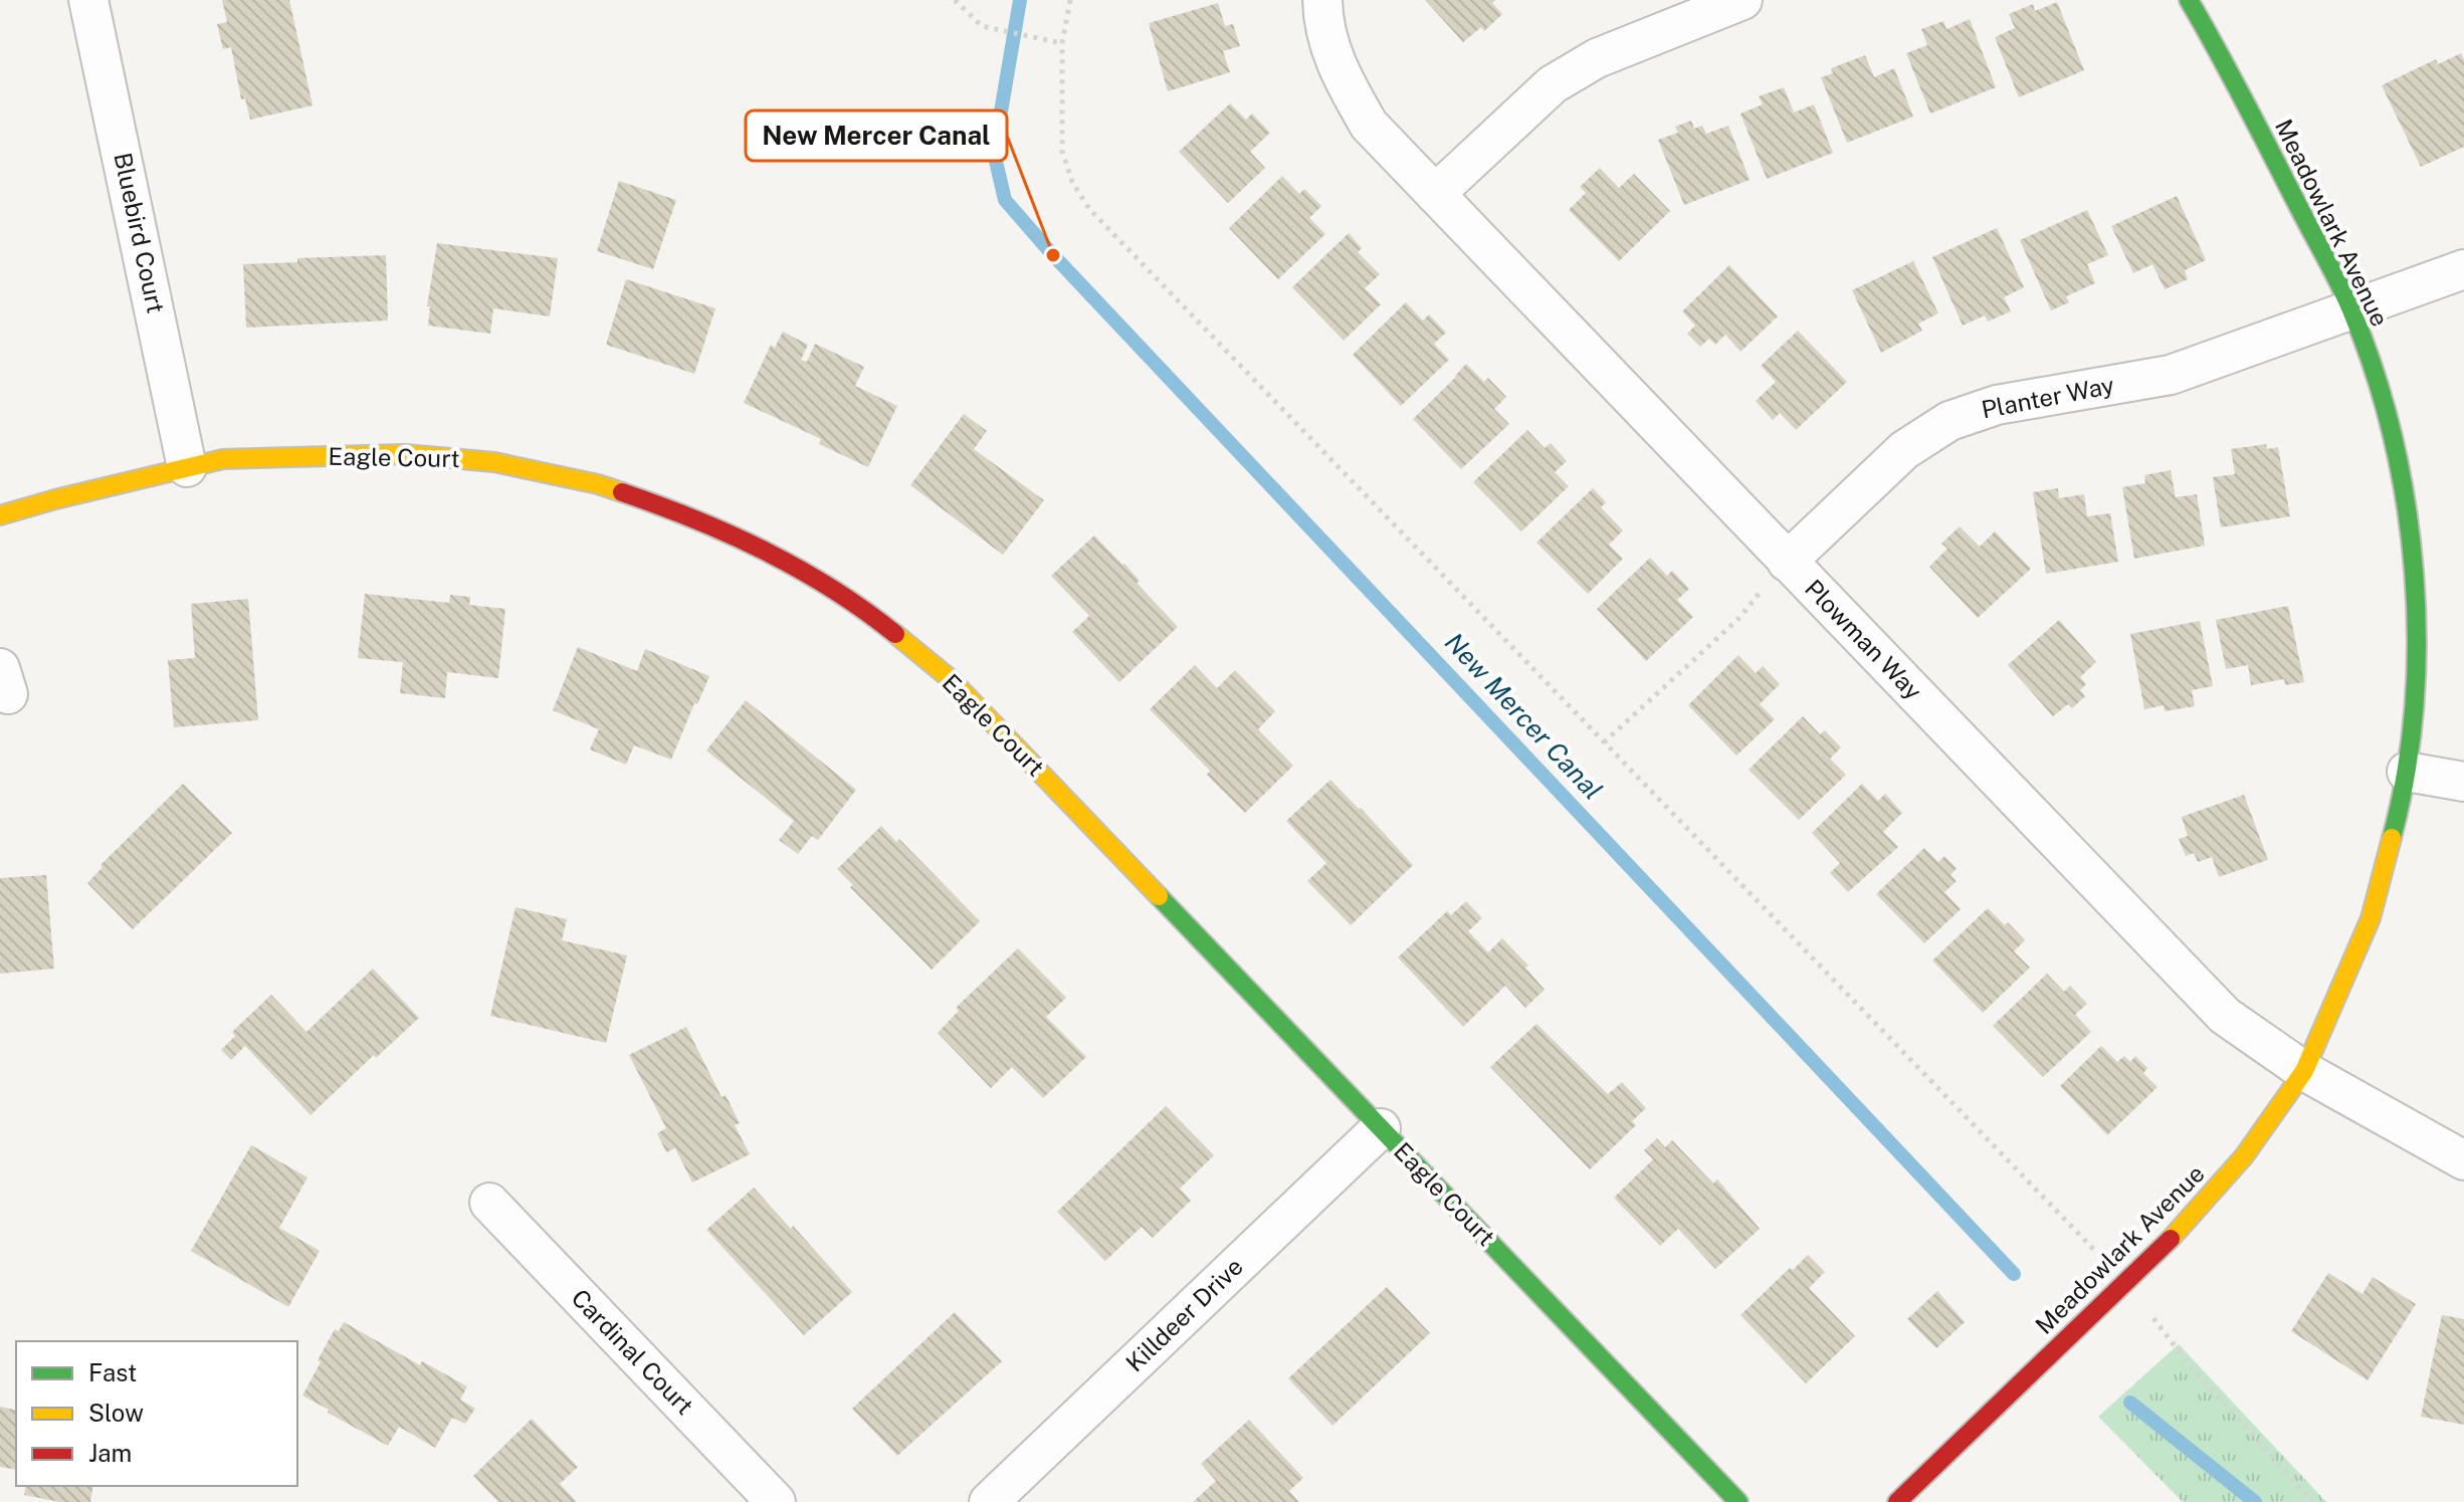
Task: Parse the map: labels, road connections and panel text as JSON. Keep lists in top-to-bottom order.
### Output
{
  "streets": {
    "street": [
      "Meadowlark Avenue",
      "Bluebird Court",
      "Planter Way",
      "Eagle Court",
      "Plowman Way",
      "Killdeer Drive",
      "Cardinal Court"
    ]
  },
  "crossings": [
    ["Meadowlark Avenue", "Planter Way"],
    ["Meadowlark Avenue", "Plowman Way"],
    ["Bluebird Court", "Eagle Court"],
    ["Planter Way", "Plowman Way"],
    ["Eagle Court", "Killdeer Drive"]
  ],
  "water": ["New Mercer Canal"],
  "places": ["New Mercer Canal"],
  "legend": ["Fast", "Slow", "Jam"]
}
